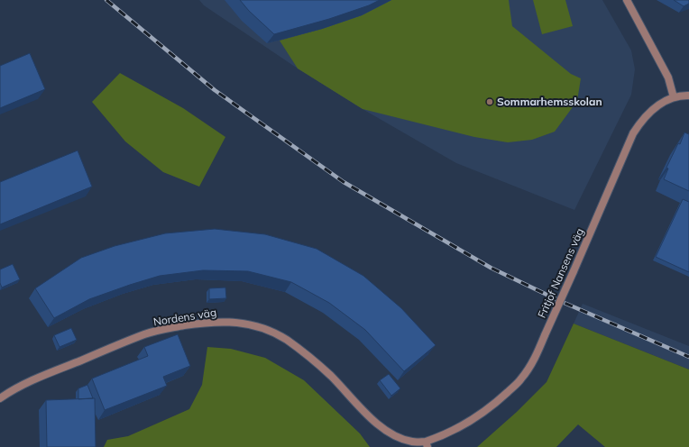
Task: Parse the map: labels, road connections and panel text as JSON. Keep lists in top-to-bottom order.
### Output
{
  "streets": {
    "street": ["Fritjof Nansens väg", "Nordens väg"]
  },
  "crossings": [
    ["Fritjof Nansens väg", "Nordens väg"]
  ],
  "places": ["Sommarhemsskolan"]
}
